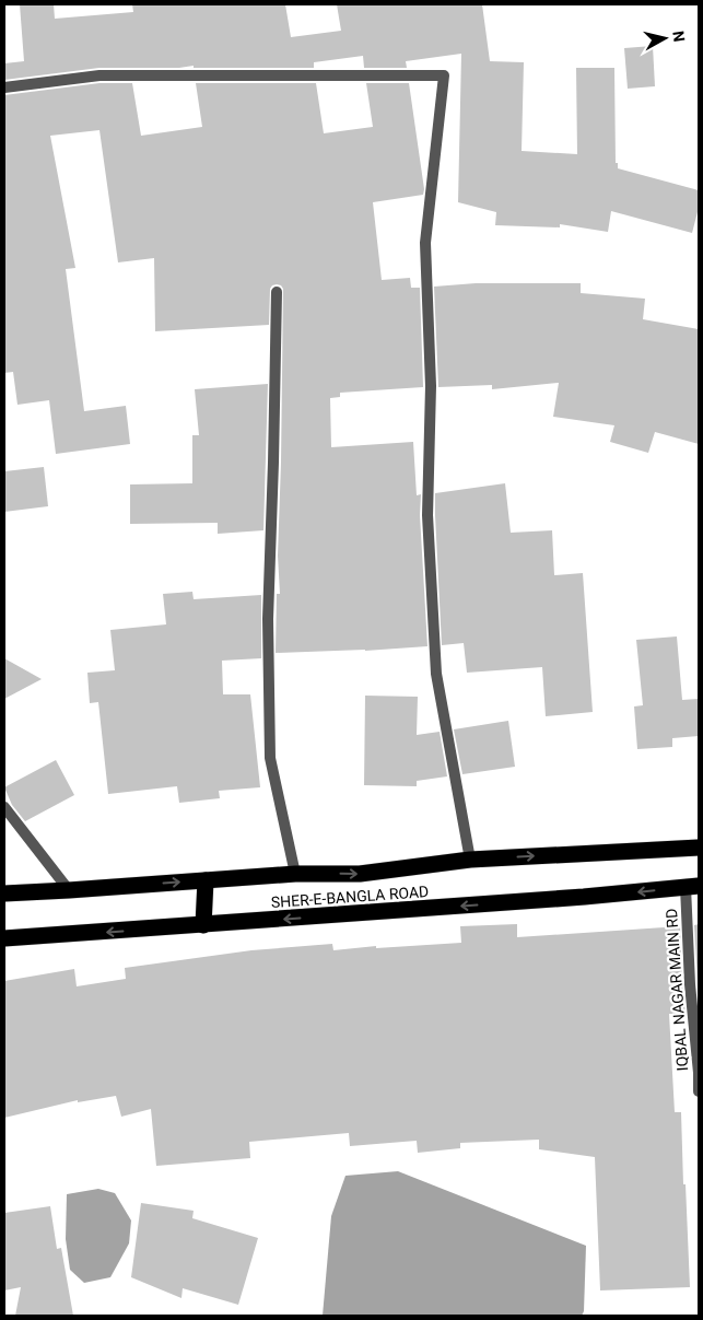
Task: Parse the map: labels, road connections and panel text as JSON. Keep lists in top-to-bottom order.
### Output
{
  "streets": {
    "highway": ["SHER-E-BANGLA ROAD"],
    "street": ["IQBAL NAGAR MAIN RD"]
  },
  "crossings": [
    ["SHER-E-BANGLA ROAD", "IQBAL NAGAR MAIN RD"]
  ],
  "north": "right"
}
